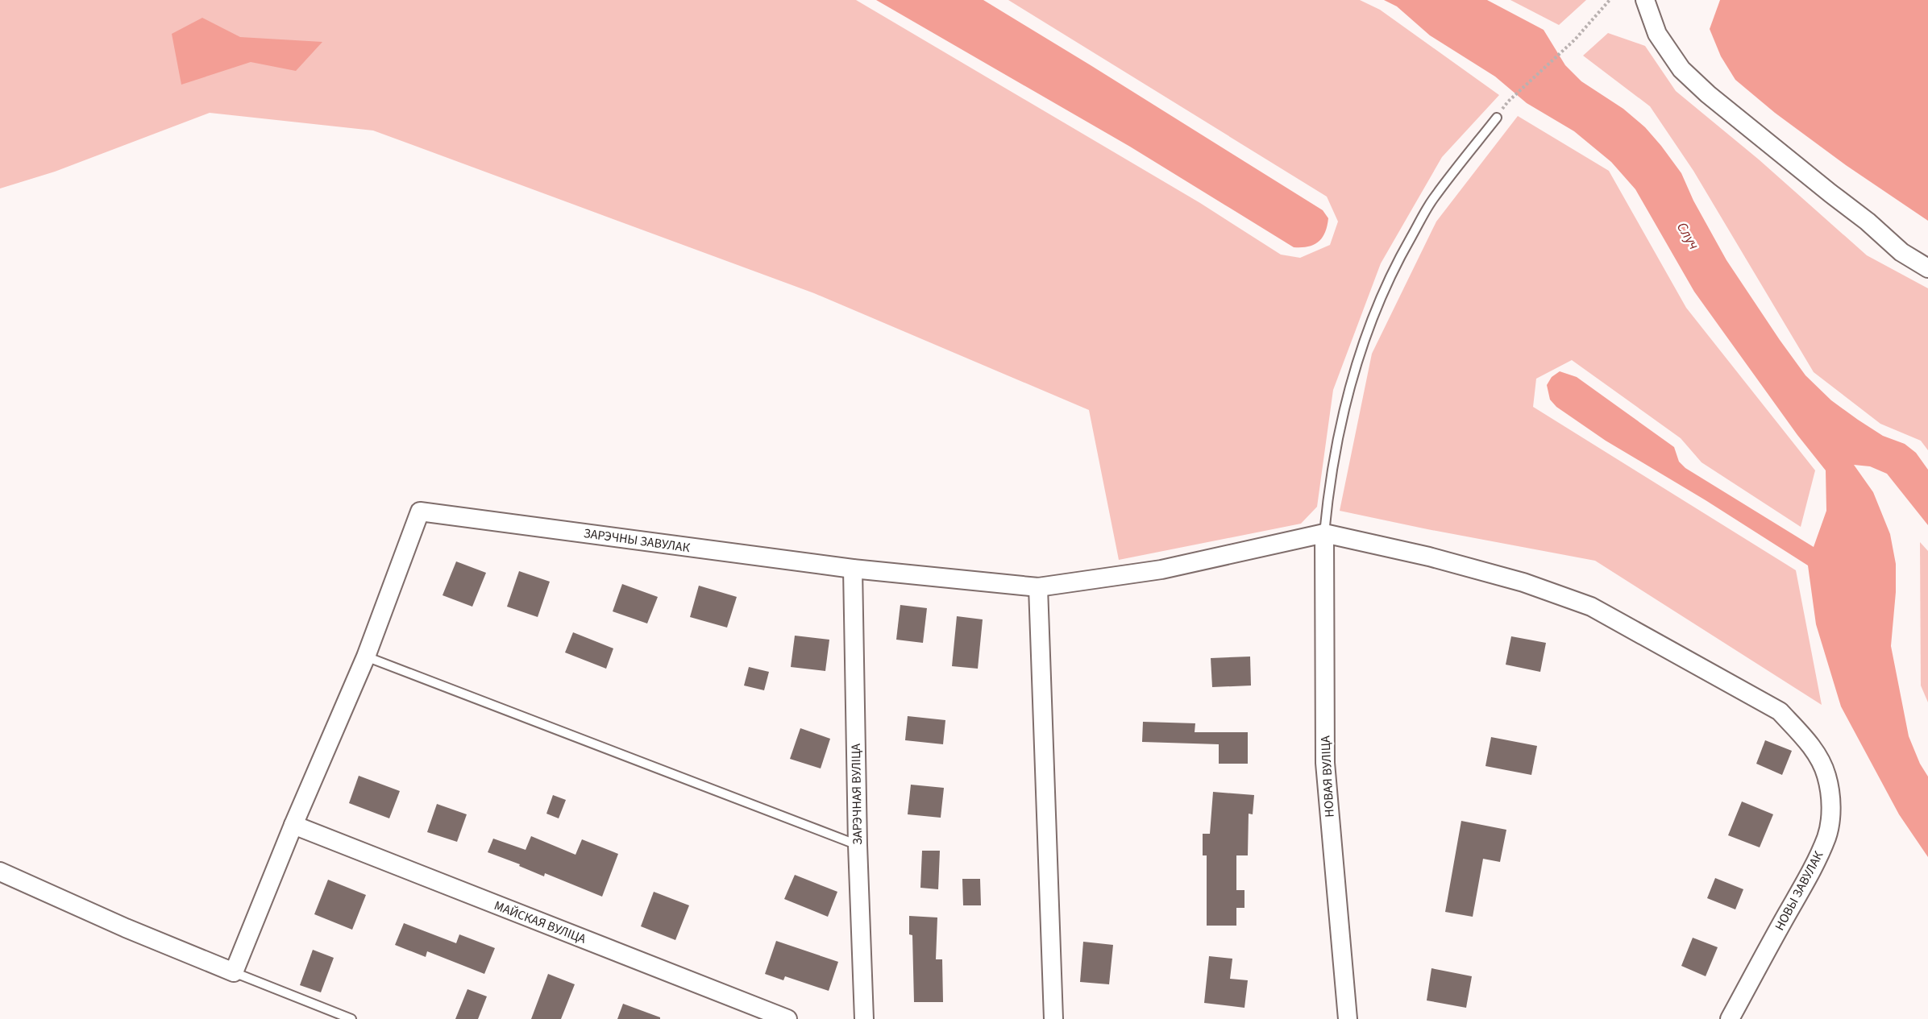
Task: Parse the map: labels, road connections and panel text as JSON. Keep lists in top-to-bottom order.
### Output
{
  "streets": {
    "street": [
      "ЗАРЭЧНЫ ЗАВУЛАК",
      "НОВАЯ ВУЛІЦА",
      "ЗАРЭЧНАЯ ВУЛІЦА",
      "НОВЫ ЗАВУЛАК",
      "МАЙСКАЯ ВУЛІЦА"
    ]
  },
  "crossings": [
    ["ЗАРЭЧНЫ ЗАВУЛАК", "НОВАЯ ВУЛІЦА"],
    ["ЗАРЭЧНЫ ЗАВУЛАК", "ЗАРЭЧНАЯ ВУЛІЦА"],
    ["ЗАРЭЧНЫ ЗАВУЛАК", "НОВЫ ЗАВУЛАК"],
    ["НОВАЯ ВУЛІЦА", "НОВЫ ЗАВУЛАК"]
  ],
  "water": ["Случ"]
}
